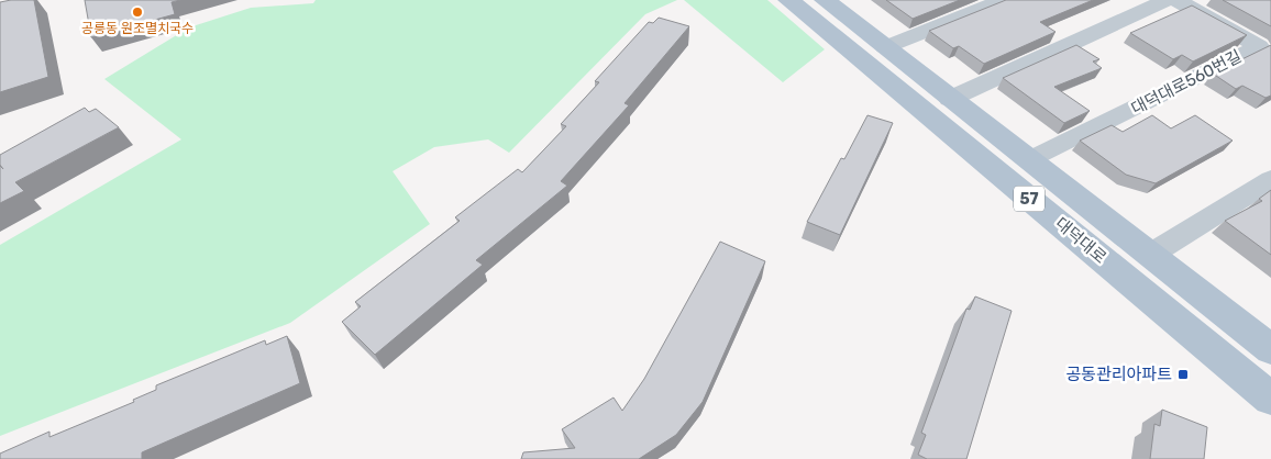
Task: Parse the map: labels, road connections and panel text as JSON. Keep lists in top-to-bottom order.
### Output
{
  "streets": {
    "main road": ["57", "대덕대로"],
    "street": ["대덕대로560번길"]
  },
  "crossings": [
    ["대덕대로560번길", "대덕대로"]
  ],
  "places": {
    "other": ["공릉동 원조멸치국수"],
    "transit": ["공동관리아파트"]
  }
}
